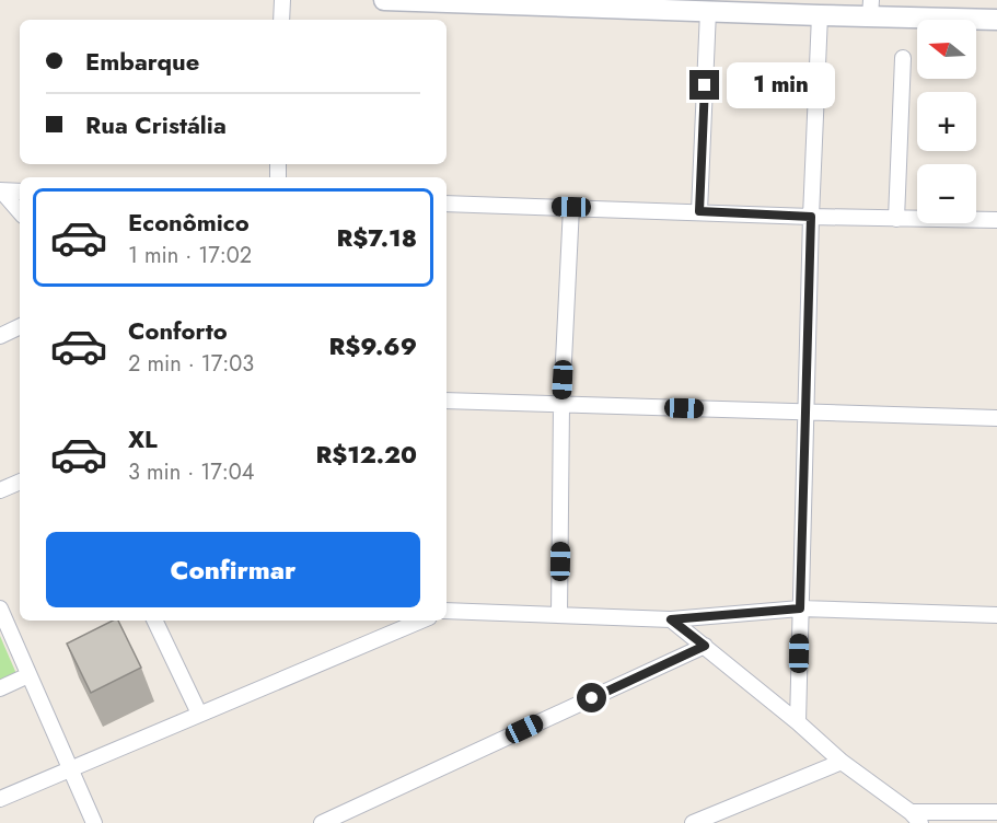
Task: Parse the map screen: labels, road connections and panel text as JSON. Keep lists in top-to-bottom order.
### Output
{
  "north": "left",
  "page": {
    "map_buttons": ["+", "−"],
    "banner": ["Embarque", "Rua Cristália"],
    "bubble": "1 min",
    "list": [
      {
        "name": "Econômico",
        "note": "1 min · 17:02",
        "value": "R$7.18"
      },
      {
        "name": "Conforto",
        "note": "2 min · 17:03",
        "value": "R$9.69"
      },
      {
        "name": "XL",
        "note": "3 min · 17:04",
        "value": "R$12.20"
      }
    ],
    "buttons": "Confirmar"
  }
}
